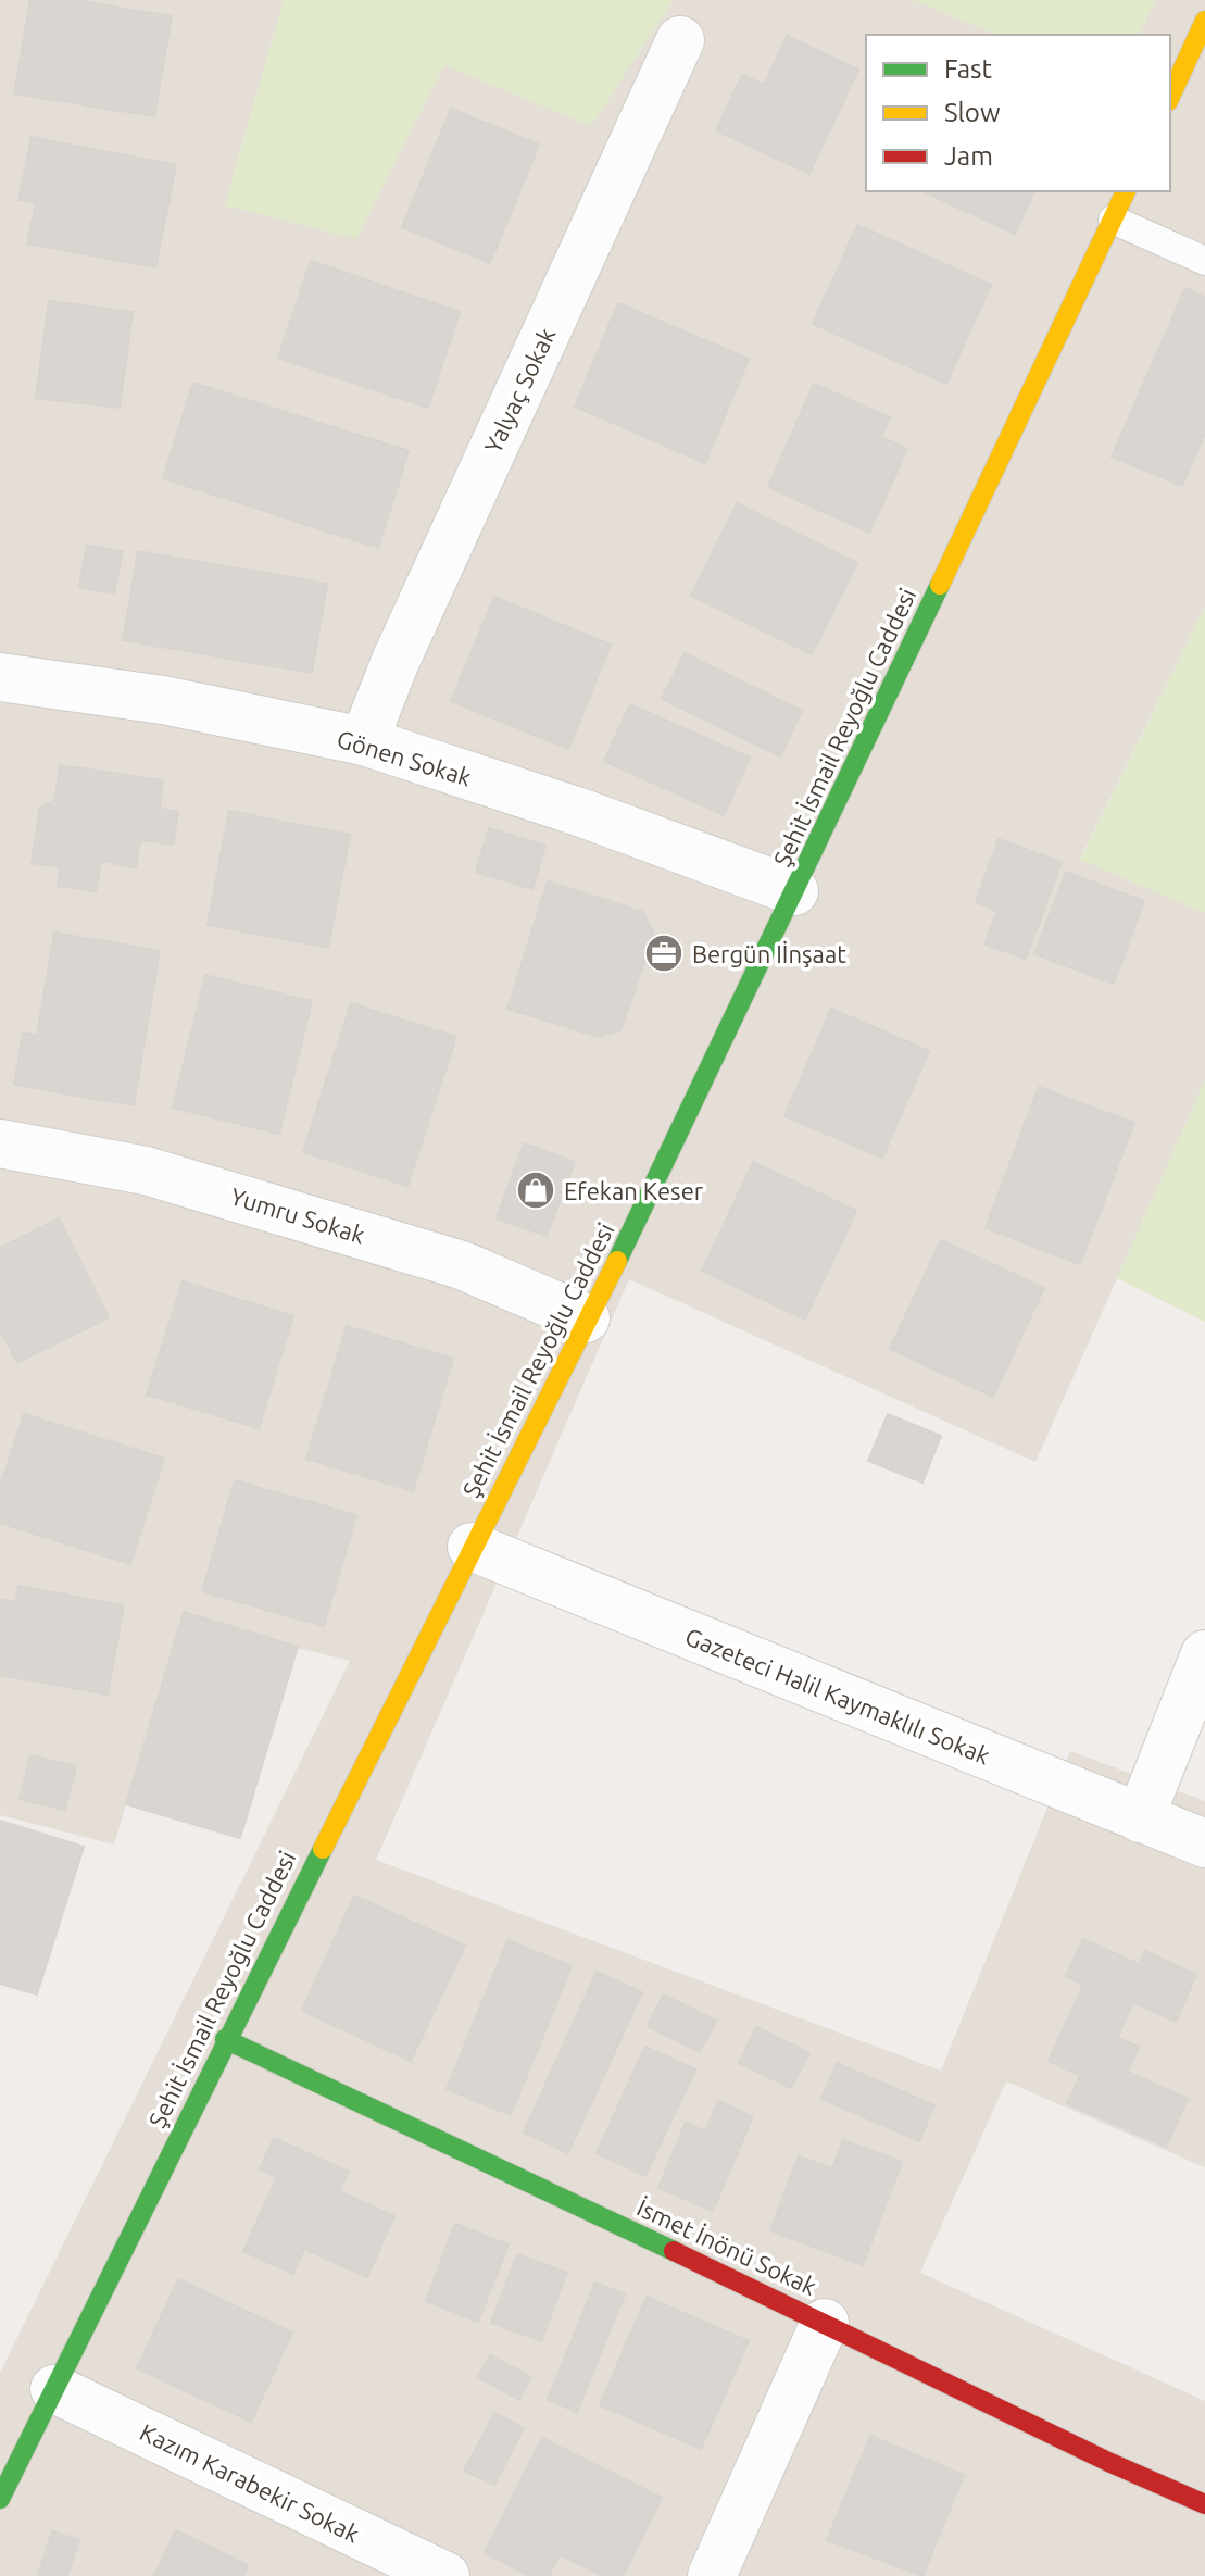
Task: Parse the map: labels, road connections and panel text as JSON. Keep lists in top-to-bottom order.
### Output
{
  "streets": {
    "street": [
      "Yalyaç Sokak",
      "Şehit İsmail Reyoğlu Caddesi",
      "Gönen Sokak",
      "Yumru Sokak",
      "Gazeteci Halil Kaymaklılı Sokak",
      "İsmet İnönü Sokak",
      "Kazım Karabekir Sokak"
    ]
  },
  "crossings": [
    ["Yalyaç Sokak", "Gönen Sokak"],
    ["Şehit İsmail Reyoğlu Caddesi", "Gönen Sokak"],
    ["Şehit İsmail Reyoğlu Caddesi", "Yumru Sokak"],
    ["Şehit İsmail Reyoğlu Caddesi", "Gazeteci Halil Kaymaklılı Sokak"],
    ["Şehit İsmail Reyoğlu Caddesi", "İsmet İnönü Sokak"],
    ["Şehit İsmail Reyoğlu Caddesi", "Kazım Karabekir Sokak"]
  ],
  "places": {
    "office": ["Bergün Iİnşaat"],
    "shop": ["Efekan Keser"]
  },
  "legend": ["Fast", "Slow", "Jam"]
}
